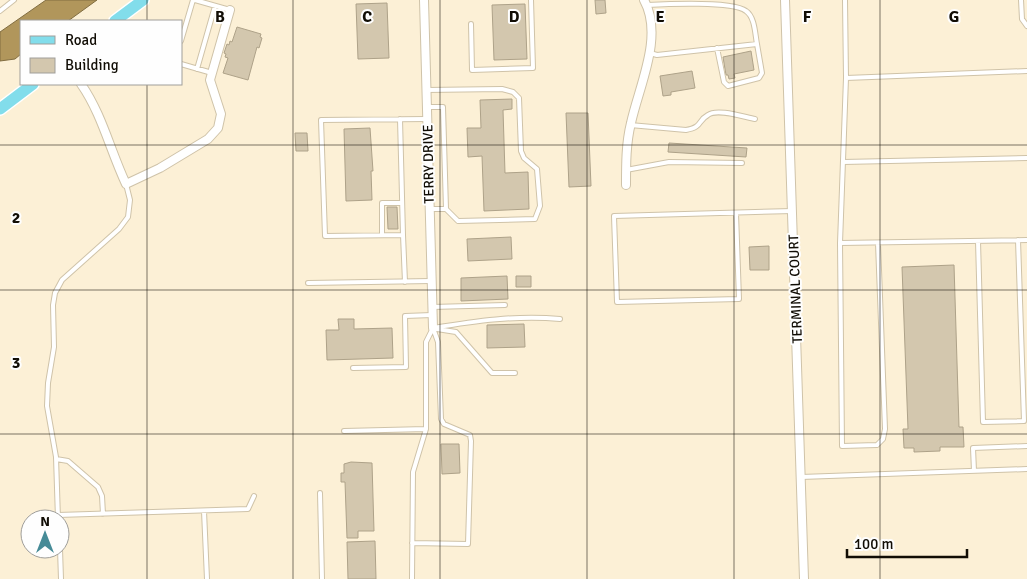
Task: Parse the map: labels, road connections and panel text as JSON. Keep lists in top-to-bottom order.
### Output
{
  "streets": {
    "street": ["TERRY DRIVE", "TERMINAL COURT"]
  },
  "legend": ["Road", "Building"],
  "scale_bar": "100 m",
  "north": "top",
  "grid": {
    "columns": [
      "B",
      "C",
      "D",
      "E",
      "F",
      "G"
    ],
    "rows": ["2", "3"]
  }
}
